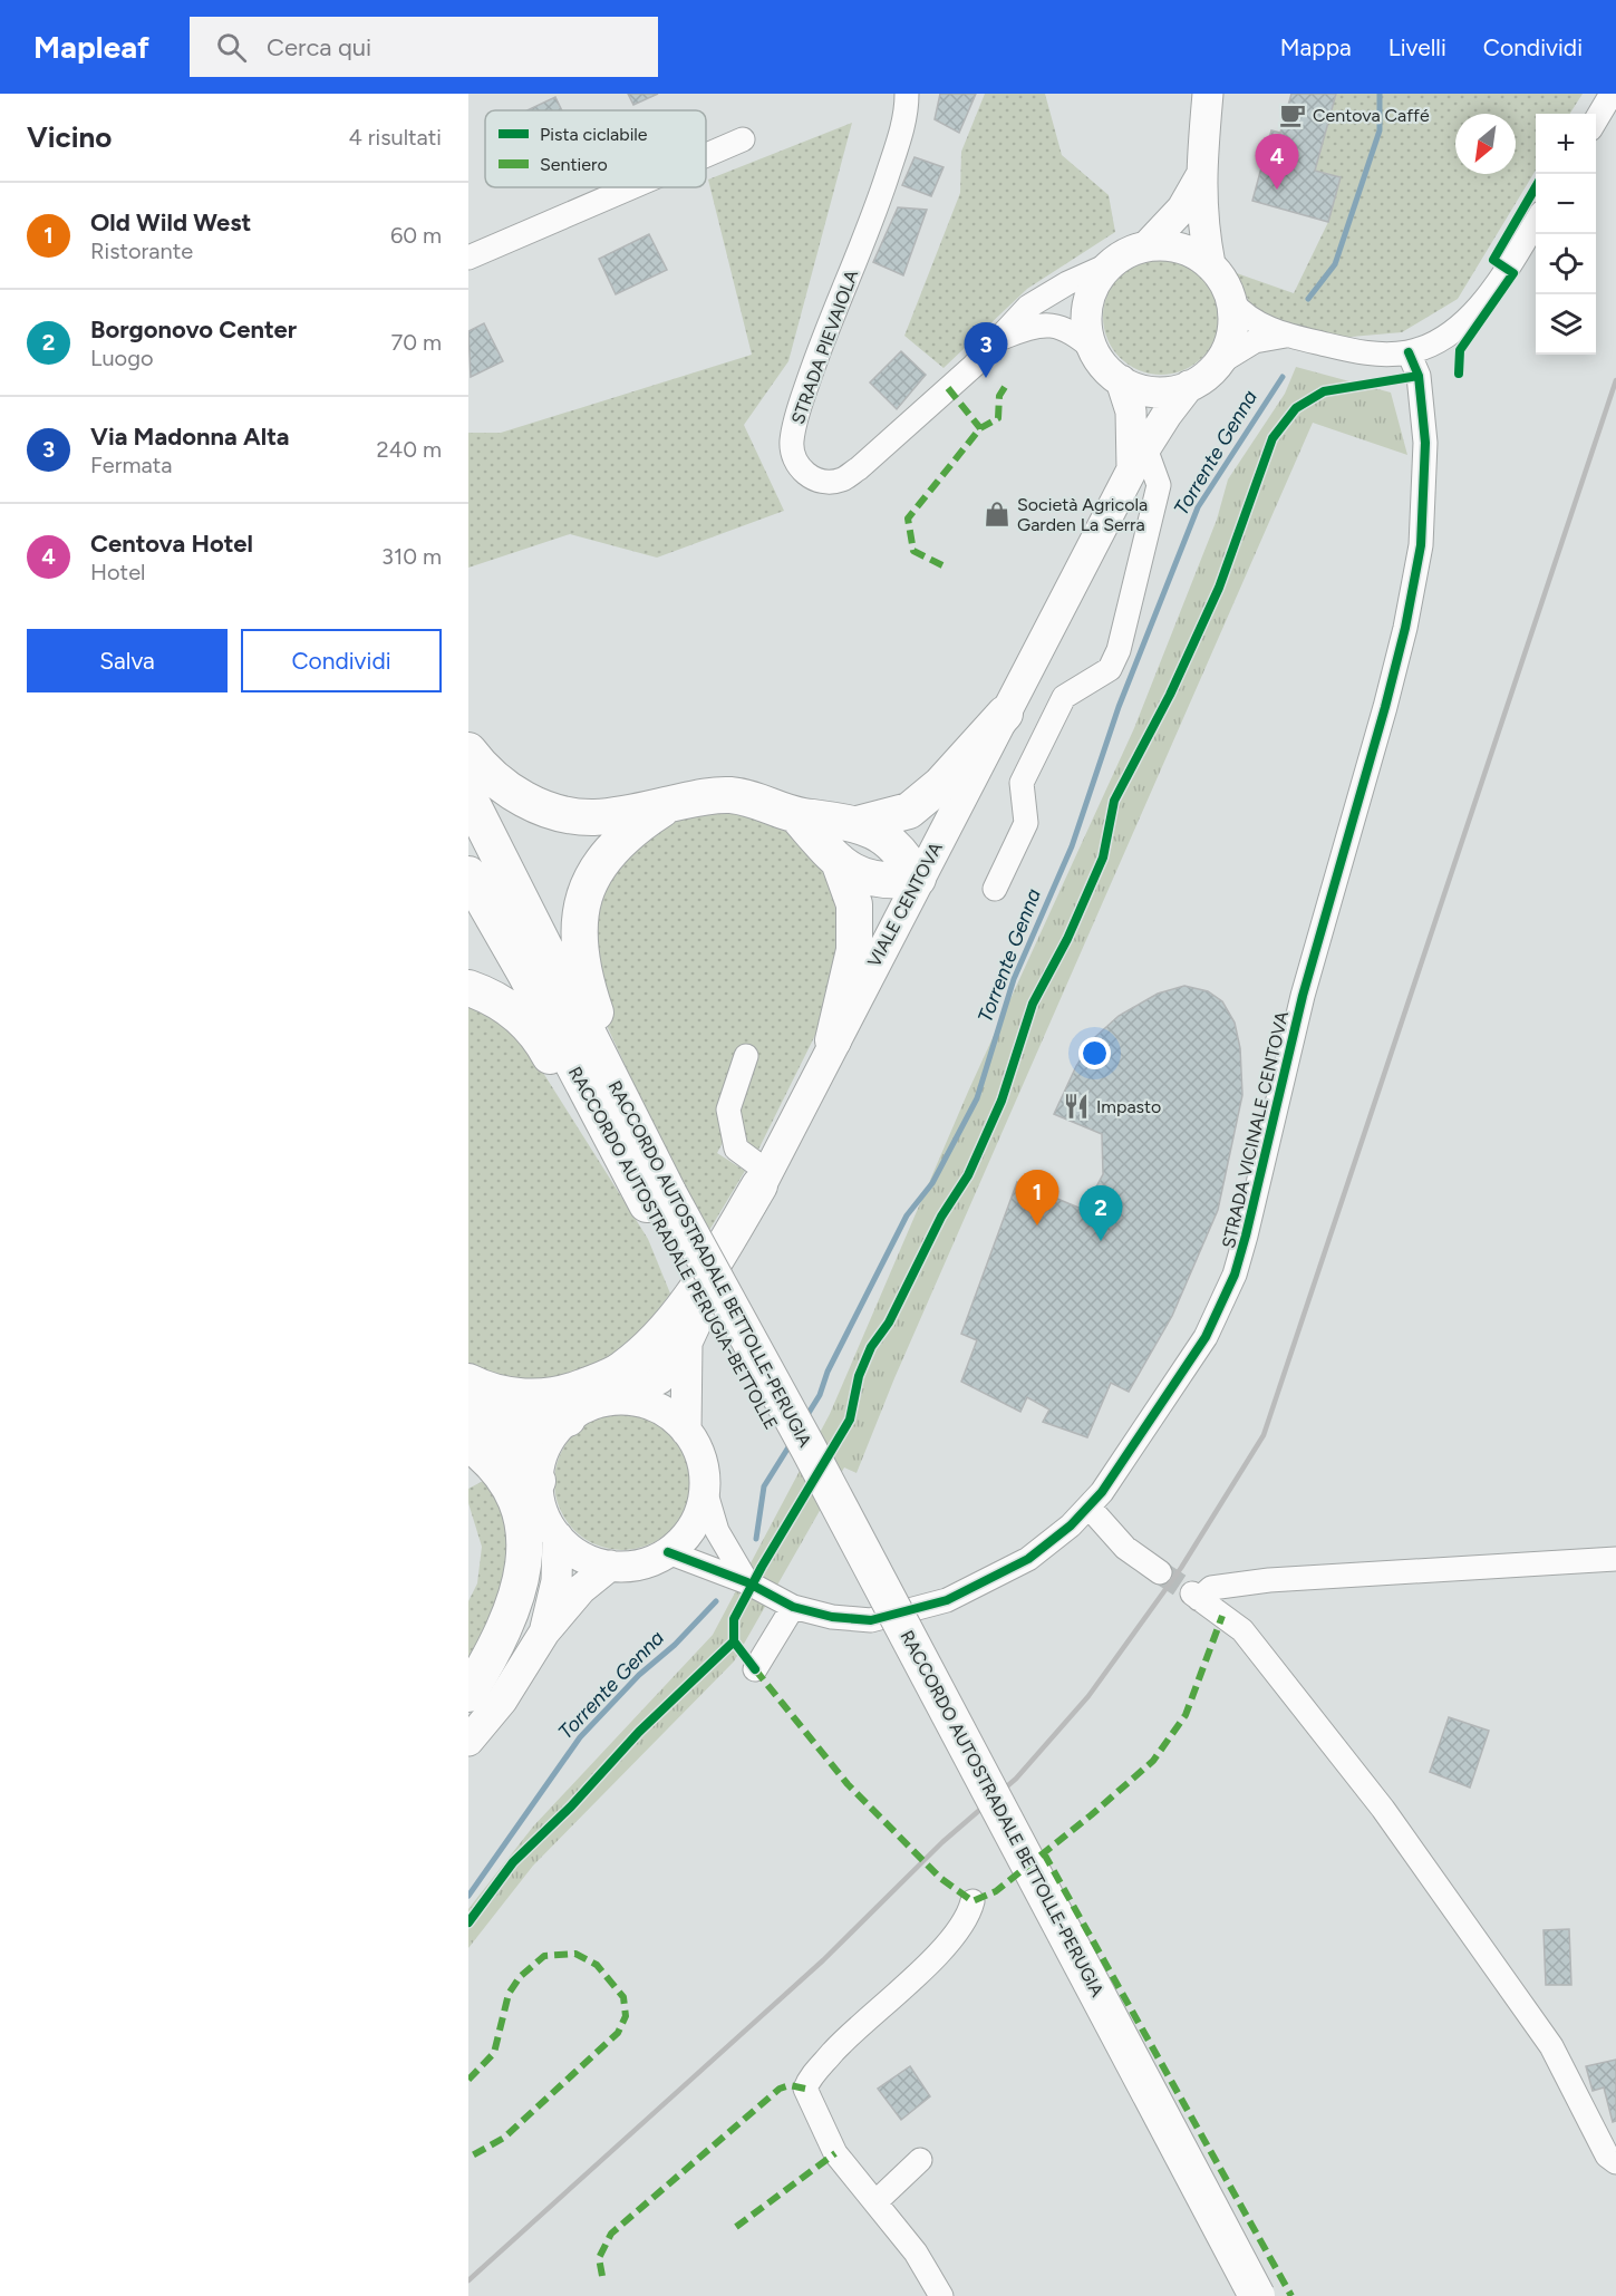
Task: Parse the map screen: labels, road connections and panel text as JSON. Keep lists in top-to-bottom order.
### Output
{
  "streets": {
    "highway": ["RACCORDO AUTOSTRADALE PERUGIA-BETTOLLE", "RACCORDO AUTOSTRADALE BETTOLLE-PERUGIA"],
    "main road": ["VIALE CENTOVA"],
    "street": ["STRADA PIEVAIOLA", "STRADA VICINALE CENTOVA"]
  },
  "crossings": [
    ["RACCORDO AUTOSTRADALE PERUGIA-BETTOLLE", "RACCORDO AUTOSTRADALE BETTOLLE-PERUGIA"]
  ],
  "water": ["Torrente Genna"],
  "places": {
    "cafe": ["Centova Caffé"],
    "shop": ["Società Agricola Garden La Serra"],
    "restaurant": ["Impasto"]
  },
  "legend": ["Pista ciclabile", "Sentiero"],
  "north": "bottom left",
  "page": {
    "header": "Mapleaf",
    "search": "Cerca qui",
    "nav": ["Mappa", "Livelli", "Condividi"],
    "heading": ["Vicino", "4 risultati"],
    "map_buttons": ["+", "−"],
    "pins": [
      "4",
      "3",
      "1",
      "2"
    ],
    "list": [
      {
        "mark": "1",
        "name": "Old Wild West",
        "note": "Ristorante",
        "value": "60 m"
      },
      {
        "mark": "2",
        "name": "Borgonovo Center",
        "note": "Luogo",
        "value": "70 m"
      },
      {
        "mark": "3",
        "name": "Via Madonna Alta",
        "note": "Fermata",
        "value": "240 m"
      },
      {
        "mark": "4",
        "name": "Centova Hotel",
        "note": "Hotel",
        "value": "310 m"
      }
    ],
    "buttons": ["Salva", "Condividi"]
  }
}
